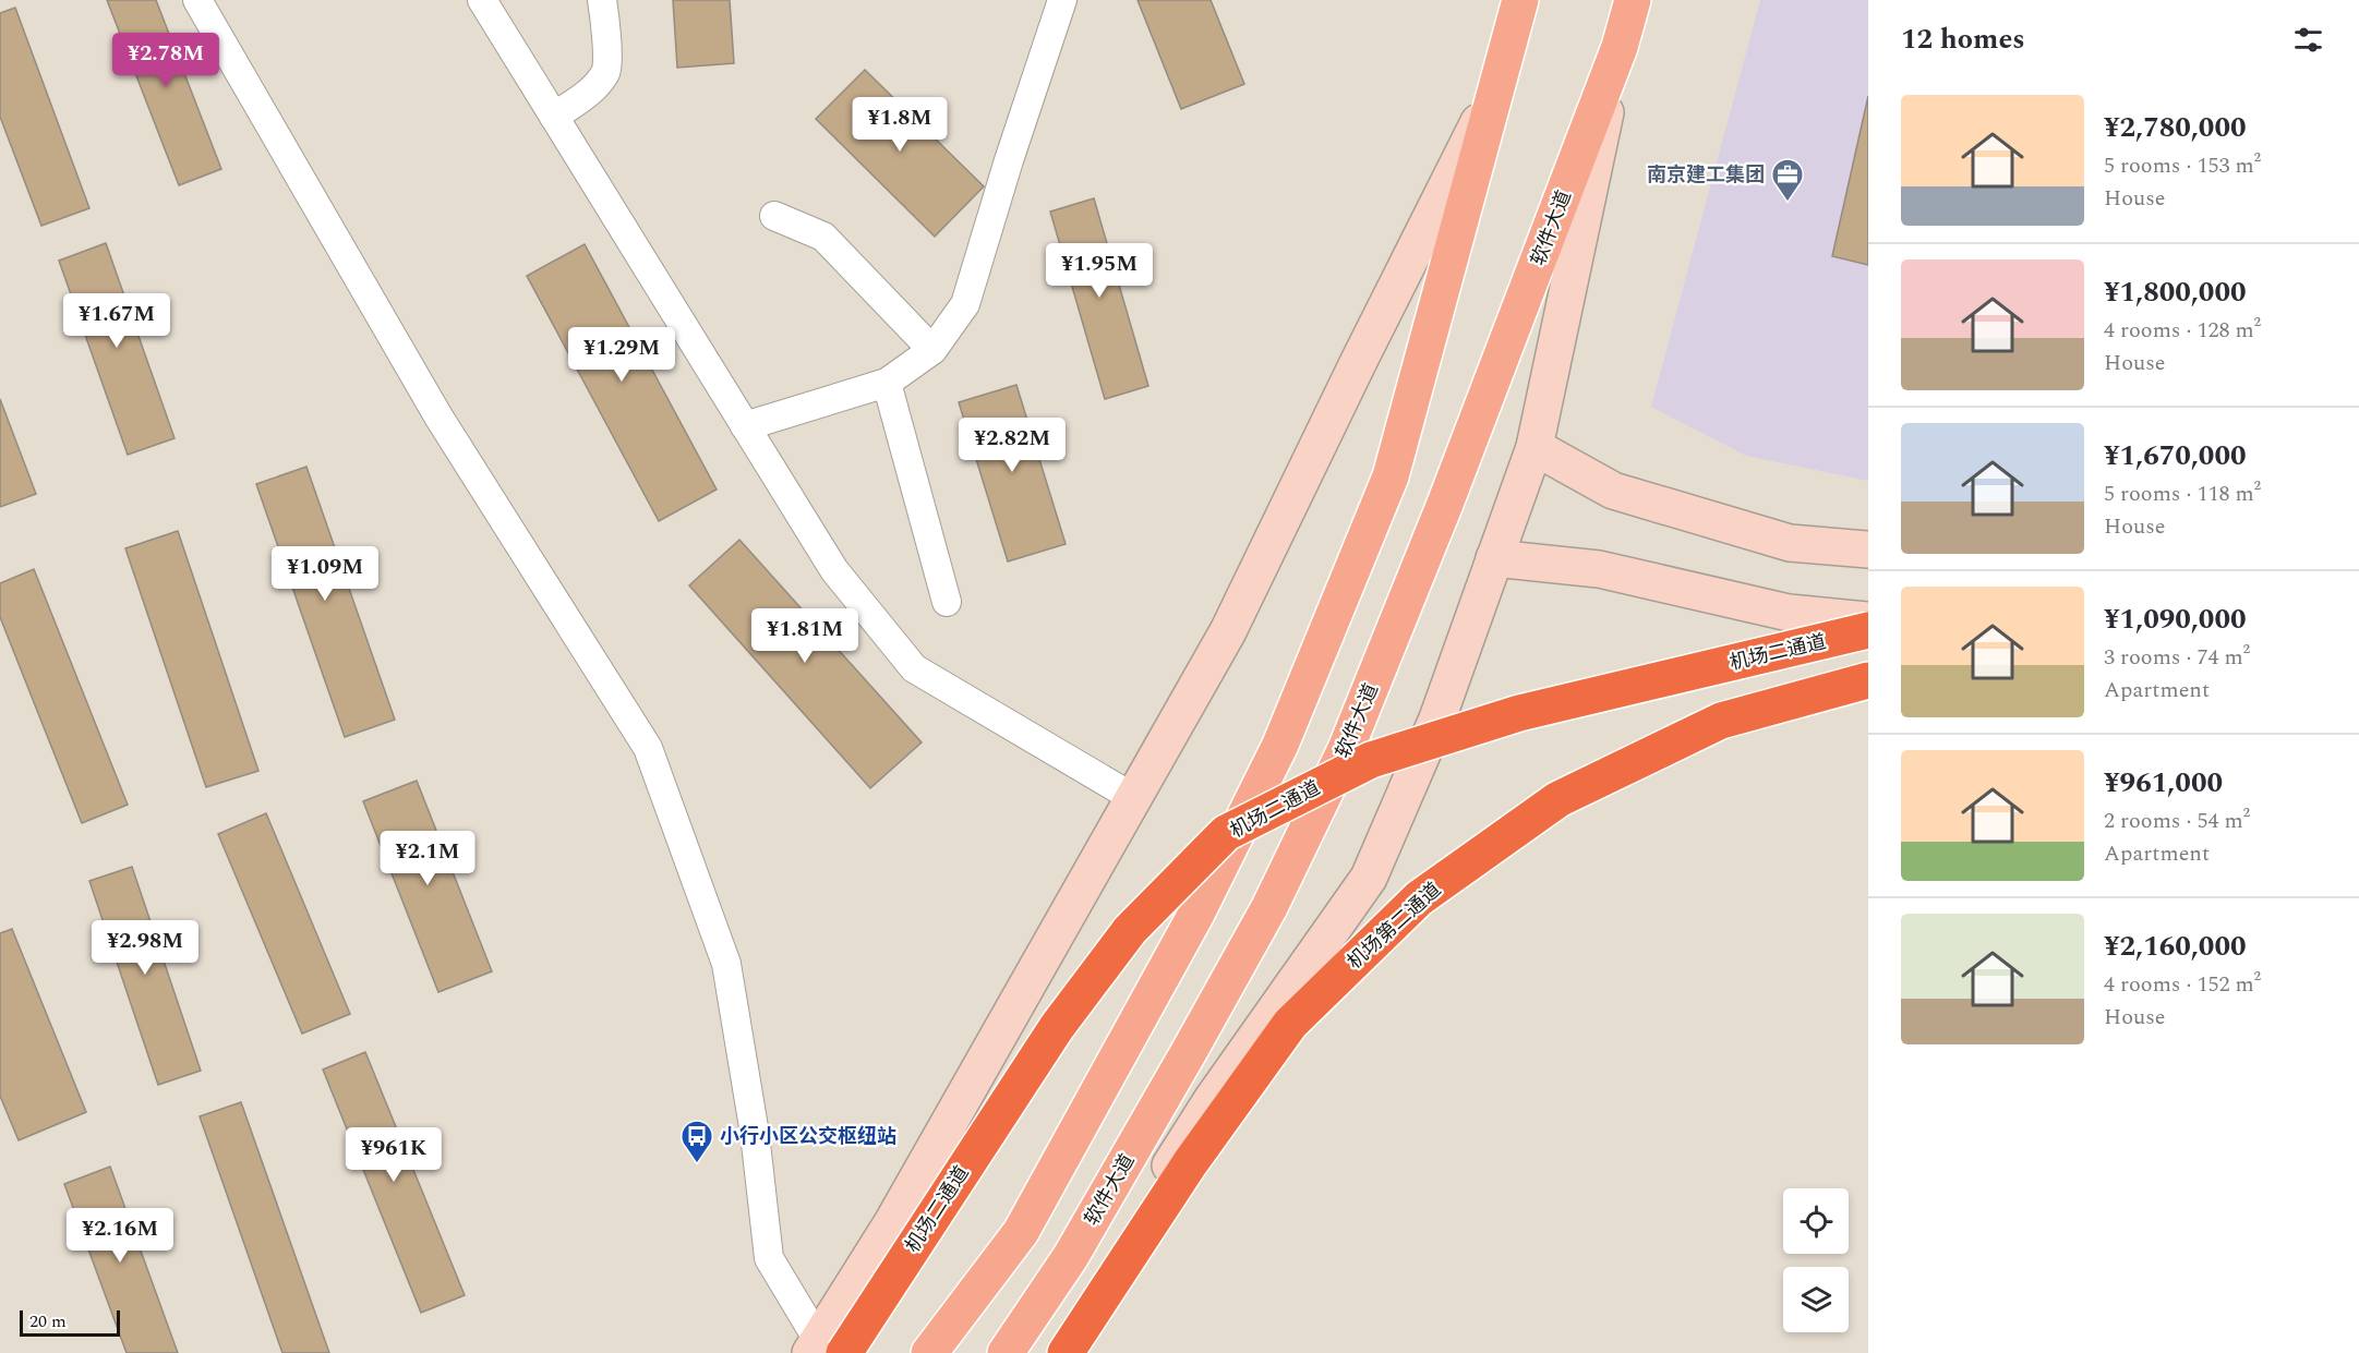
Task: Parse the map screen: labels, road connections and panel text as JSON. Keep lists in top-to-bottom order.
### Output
{
  "streets": {
    "highway": ["机场二通道", "机场第二通道"],
    "main road": ["软件大道"]
  },
  "places": {
    "office": ["南京建工集团"],
    "bus stop": ["小行小区公交枢纽站"]
  },
  "scale_bar": "20 m",
  "page": {
    "heading": "12 homes",
    "price": [
      "¥2.78M",
      "¥1.8M",
      "¥1.95M",
      "¥1.67M",
      "¥1.29M",
      "¥2.82M",
      "¥1.09M",
      "¥1.81M",
      "¥2.1M",
      "¥2.98M",
      "¥961K",
      "¥2.16M"
    ],
    "list": [
      {
        "name": "¥2,780,000",
        "note": "5 rooms · 153 m² · House"
      },
      {
        "name": "¥1,800,000",
        "note": "4 rooms · 128 m² · House"
      },
      {
        "name": "¥1,670,000",
        "note": "5 rooms · 118 m² · House"
      },
      {
        "name": "¥1,090,000",
        "note": "3 rooms · 74 m² · Apartment"
      },
      {
        "name": "¥961,000",
        "note": "2 rooms · 54 m² · Apartment"
      },
      {
        "name": "¥2,160,000",
        "note": "4 rooms · 152 m² · House"
      }
    ],
    "scale": "20 m"
  }
}
